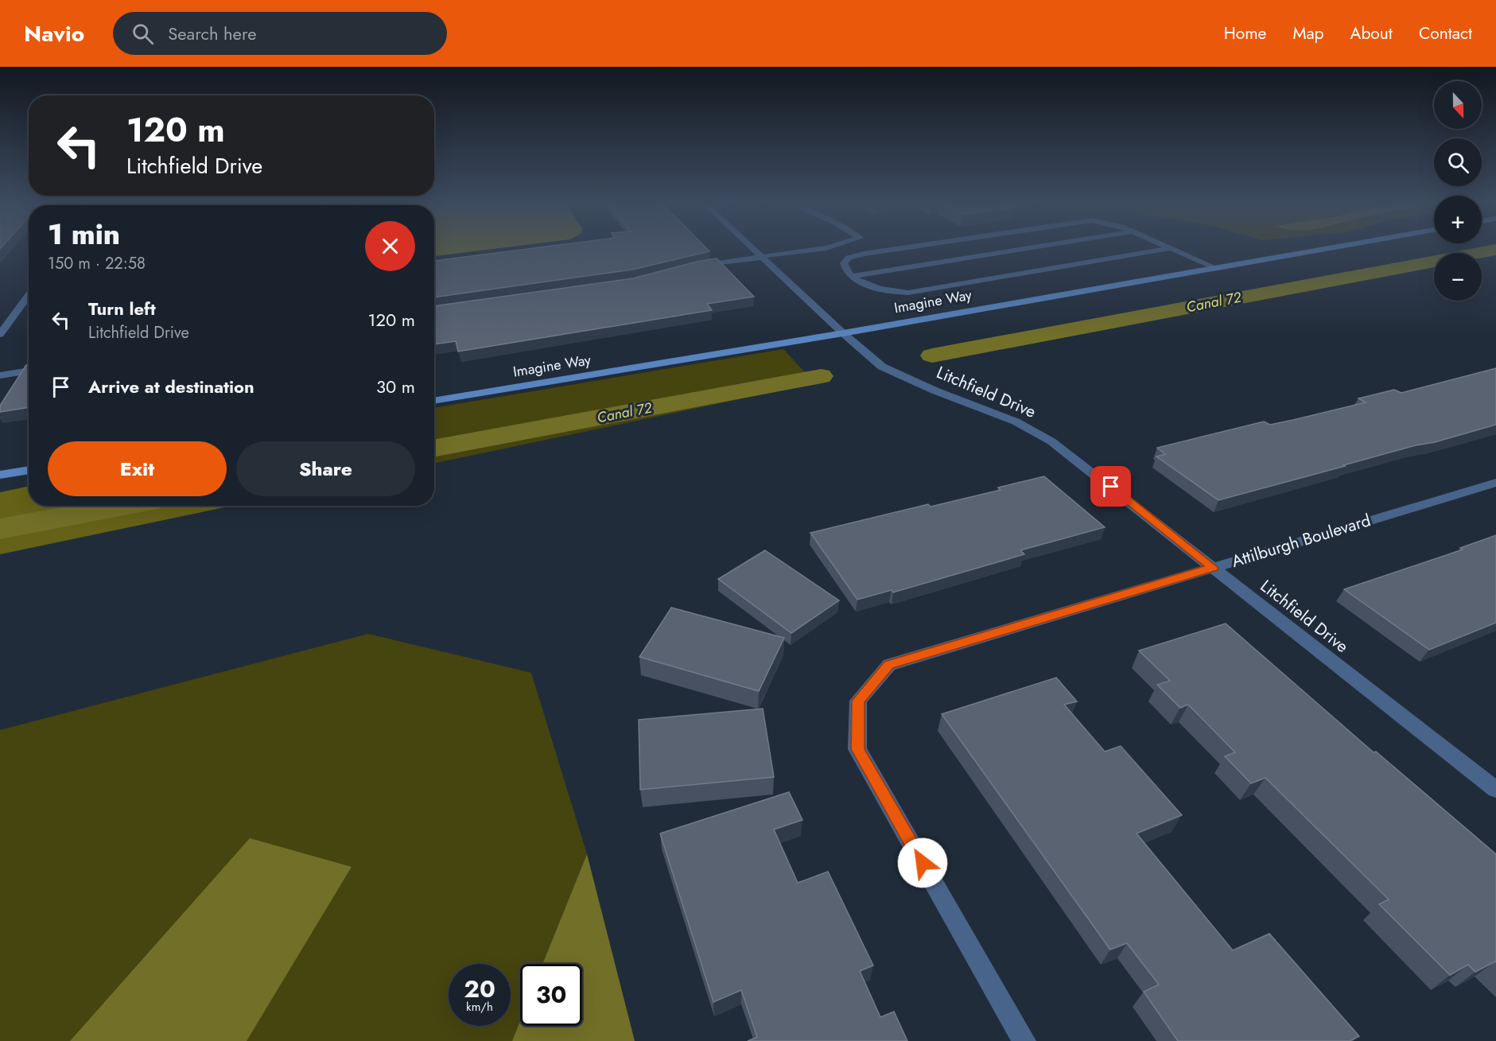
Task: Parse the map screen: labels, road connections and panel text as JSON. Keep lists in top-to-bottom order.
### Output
{
  "streets": {
    "street": ["Imagine Way", "Litchfield Drive", "Attilburgh Boulevard"]
  },
  "crossings": [
    ["Imagine Way", "Litchfield Drive"],
    ["Litchfield Drive", "Attilburgh Boulevard"]
  ],
  "water": ["Canal 72"],
  "north": "bottom",
  "page": {
    "header": "Navio",
    "search": "Search here",
    "nav": [
      "Home",
      "Map",
      "About",
      "Contact"
    ],
    "map_buttons": ["+", "−"],
    "turn": ["120 m", "Litchfield Drive"],
    "heading": ["1 min", "150 m · 22:58"],
    "list": [
      {
        "name": "Turn left",
        "note": "Litchfield Drive",
        "value": "120 m"
      },
      {
        "name": "Arrive at destination",
        "value": "30 m"
      }
    ],
    "buttons": ["Exit", "Share"],
    "speed": "20 km/h",
    "limit": "30"
  }
}
